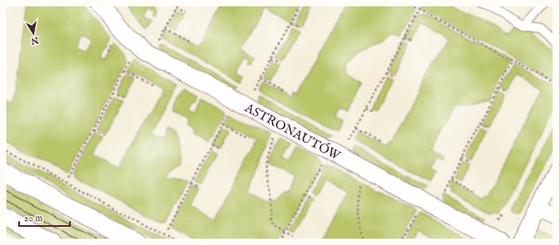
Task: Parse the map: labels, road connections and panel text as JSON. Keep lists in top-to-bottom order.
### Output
{
  "streets": {
    "street": ["ASTRONAUTÓW"]
  },
  "scale_bar": "20 m",
  "north": "bottom"
}
